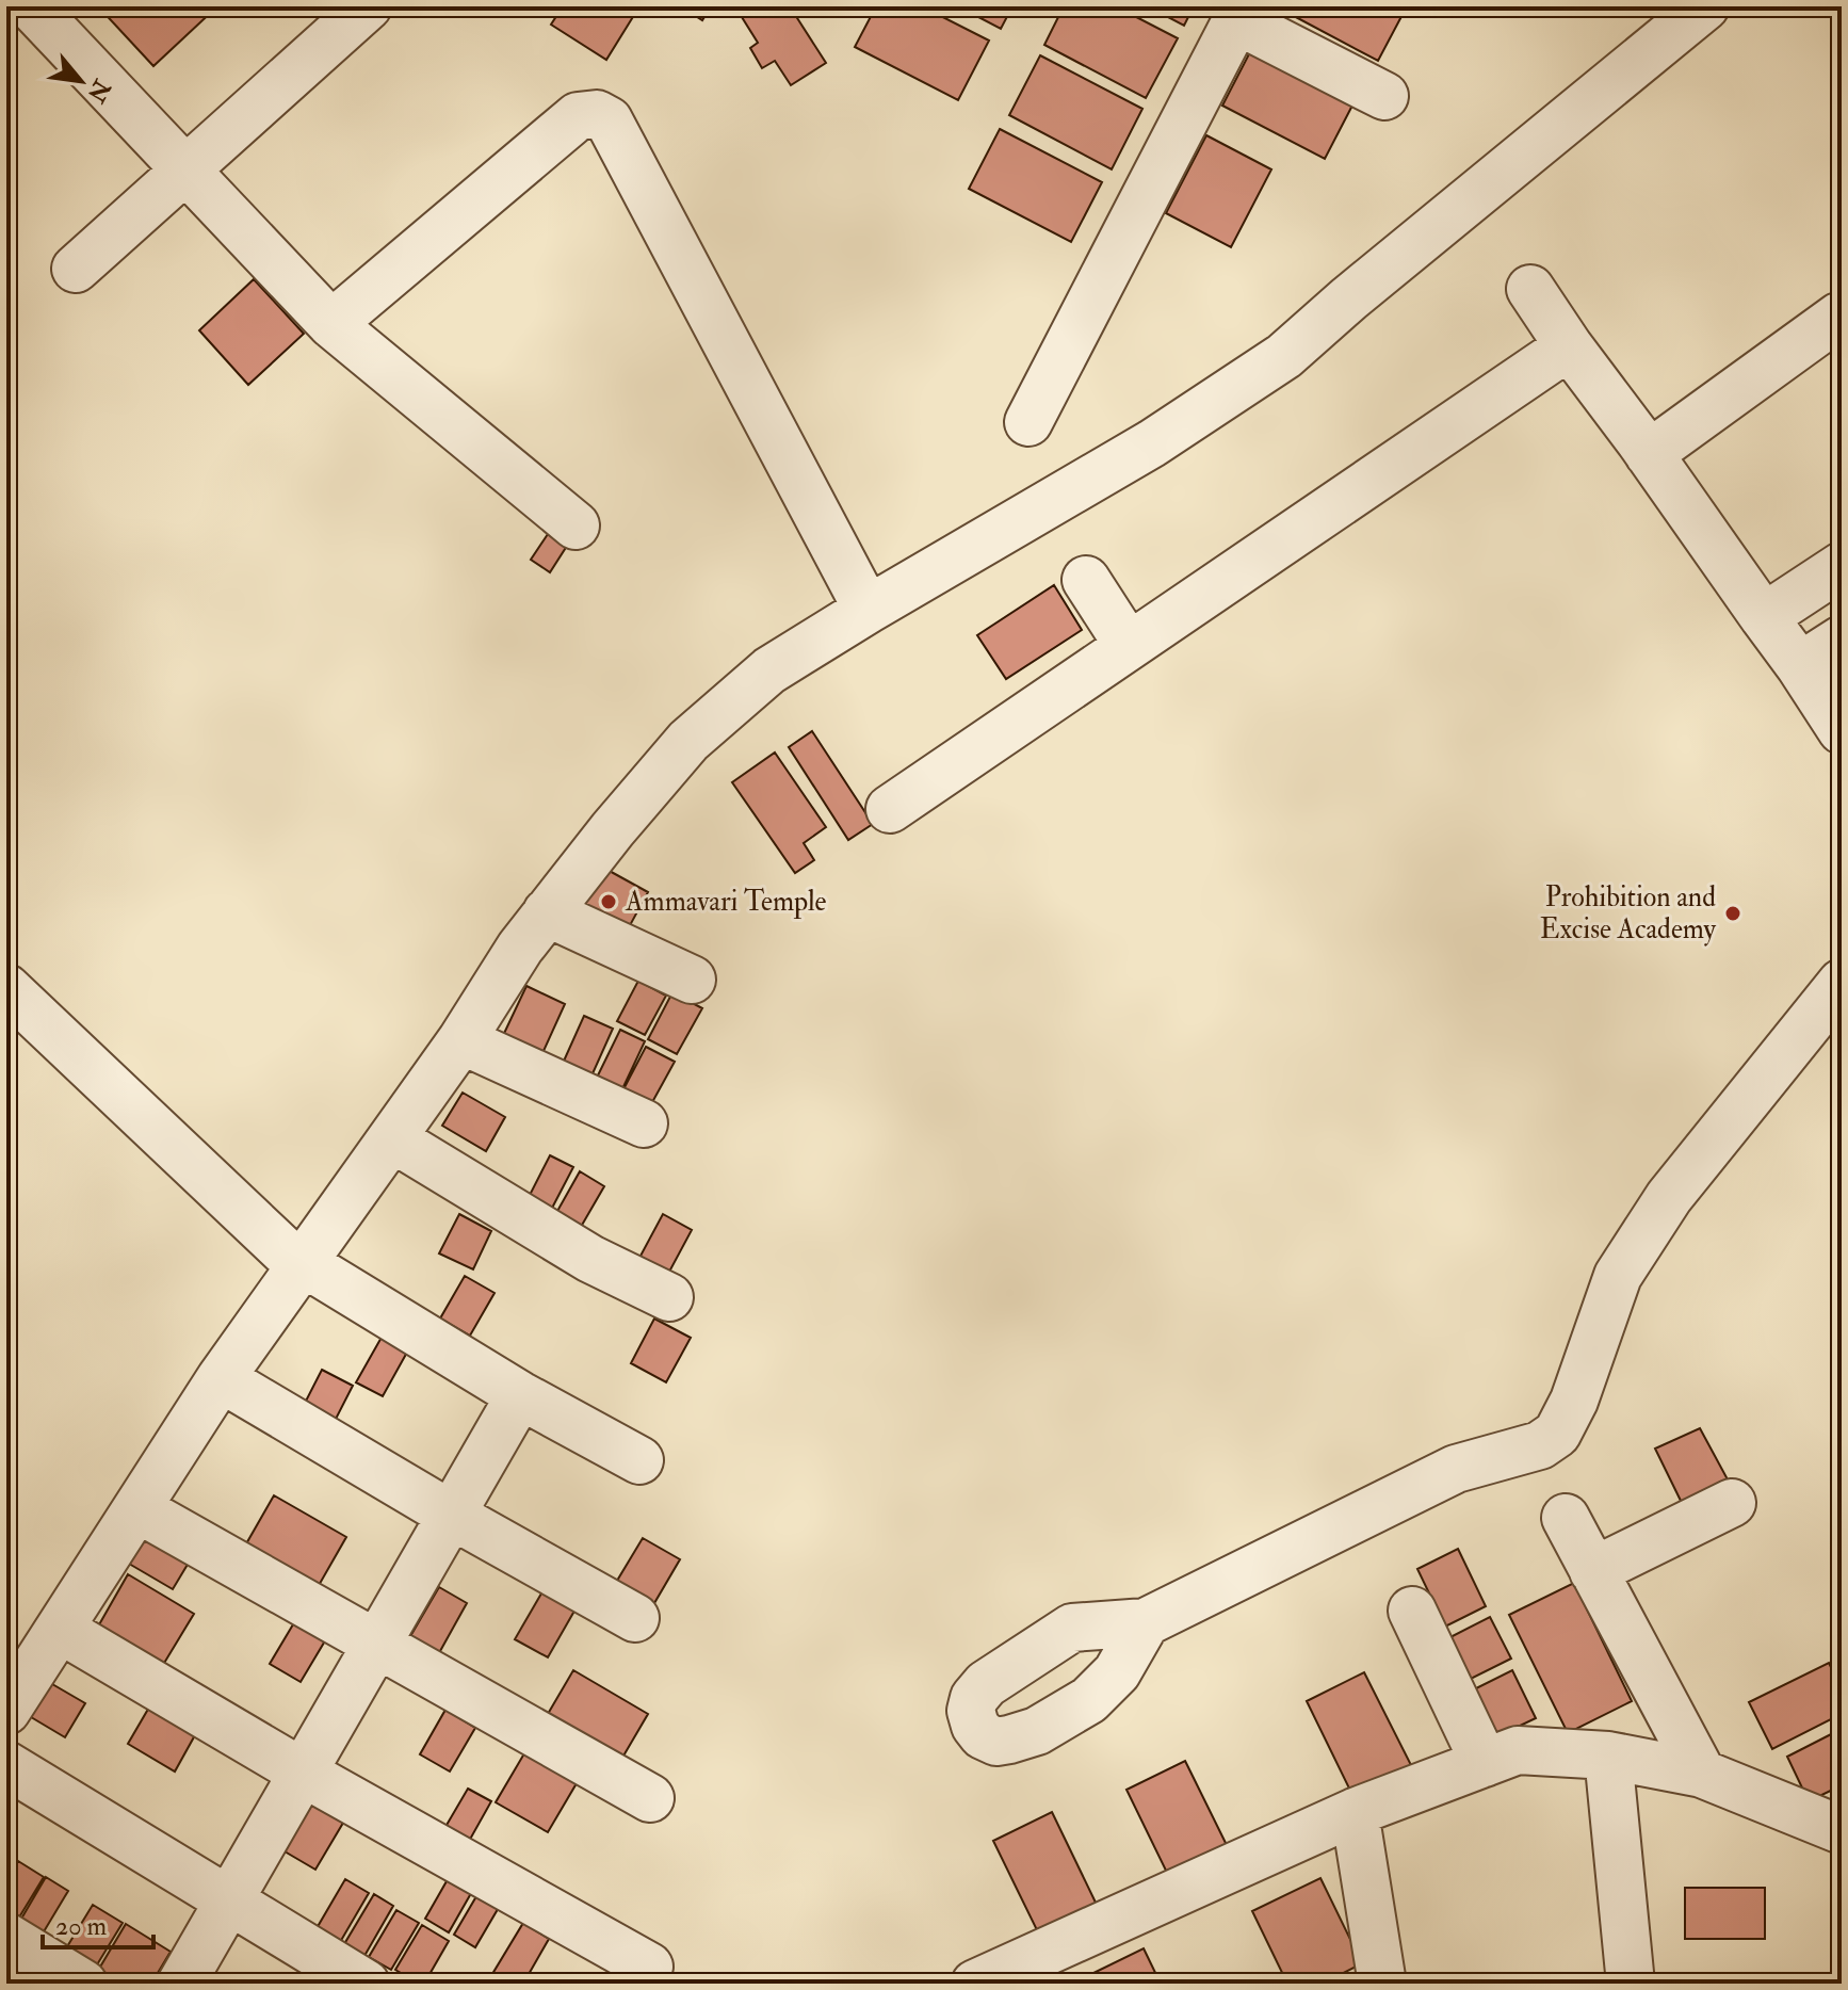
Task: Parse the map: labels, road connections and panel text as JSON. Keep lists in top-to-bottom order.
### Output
{
  "places": ["Ammavari Temple", "Prohibition and Excise Academy"],
  "scale_bar": "20 m",
  "north": "bottom right"
}
